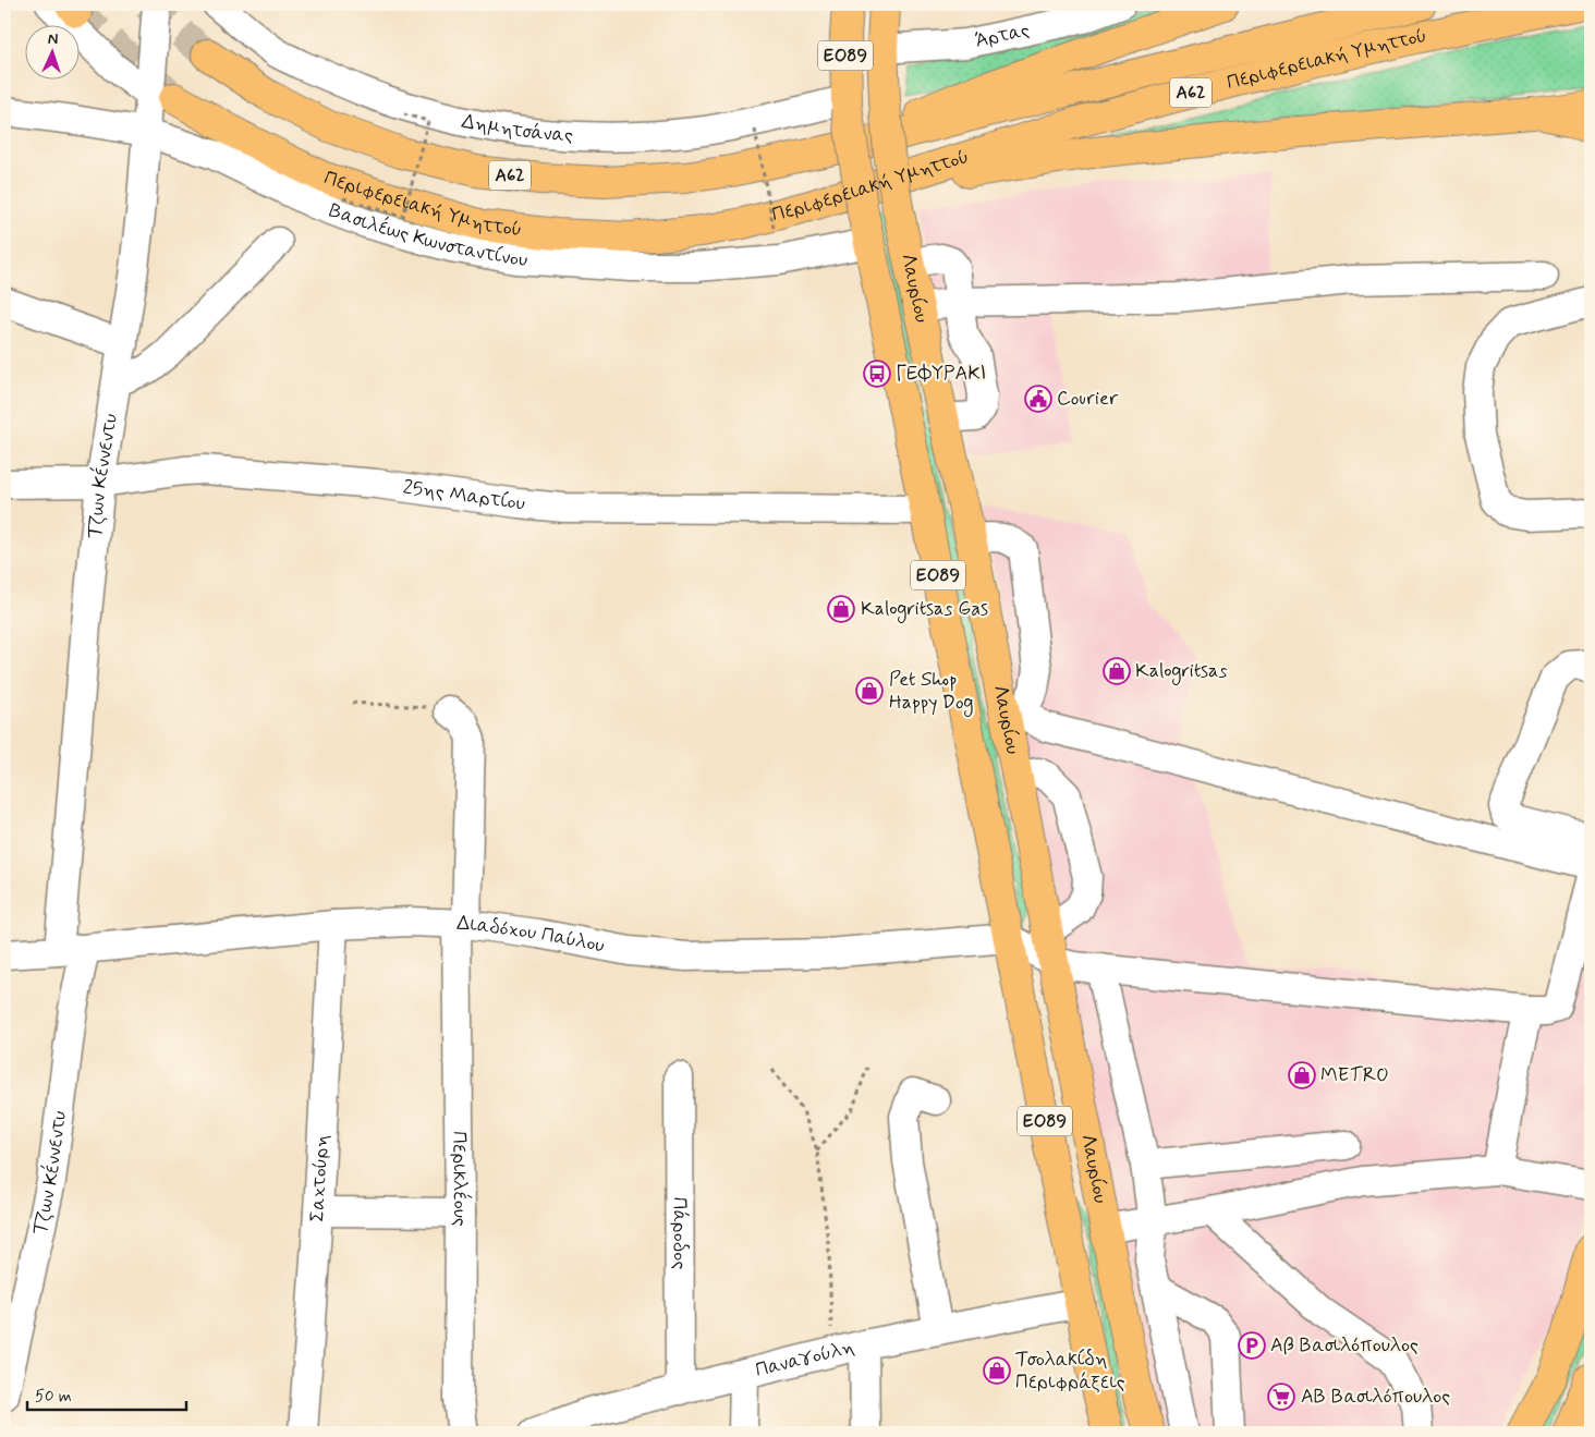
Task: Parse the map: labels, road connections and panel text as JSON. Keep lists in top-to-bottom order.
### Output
{
  "streets": {
    "main road": [
      "ΕΟ89",
      "Περιφερειακή Υμηττού",
      "Α62",
      "Λαυρίου"
    ],
    "street": [
      "Άρτας",
      "Δημητσάνας",
      "Βασιλέως Κωνσταντίνου",
      "Τζων Κέννεντυ",
      "25ης Μαρτίου",
      "Διαδόχου Παύλου",
      "Περικλέους",
      "Σαχτούρη",
      "Πάροδος",
      "Παναγούλη"
    ]
  },
  "crossings": [
    ["Άρτας", "Λαυρίου"],
    ["Περιφερειακή Υμηττού", "Τζων Κέννεντυ"],
    ["Δημητσάνας", "Λαυρίου"],
    ["Βασιλέως Κωνσταντίνου", "Λαυρίου"],
    ["Βασιλέως Κωνσταντίνου", "Τζων Κέννεντυ"],
    ["Λαυρίου", "25ης Μαρτίου"],
    ["Λαυρίου", "Διαδόχου Παύλου"],
    ["Λαυρίου", "Παναγούλη"],
    ["Τζων Κέννεντυ", "25ης Μαρτίου"],
    ["Τζων Κέννεντυ", "Διαδόχου Παύλου"],
    ["Διαδόχου Παύλου", "Περικλέους"],
    ["Διαδόχου Παύλου", "Σαχτούρη"],
    ["Πάροδος", "Παναγούλη"]
  ],
  "places": {
    "bus stop": ["ΓΕΦΥΡΑΚΙ"],
    "public building": ["Courier"],
    "shop": [
      "Kalogritsas Gas",
      "Kalogritsas",
      "Pet Shop Happy Dog",
      "METRO",
      "Τσολακίδη Περιφράξεις"
    ],
    "parking": ["Αβ Βασιλόπουλος"],
    "supermarket": ["ΑΒ Βασιλόπουλος"]
  },
  "scale_bar": "50 m",
  "north": "top"
}
